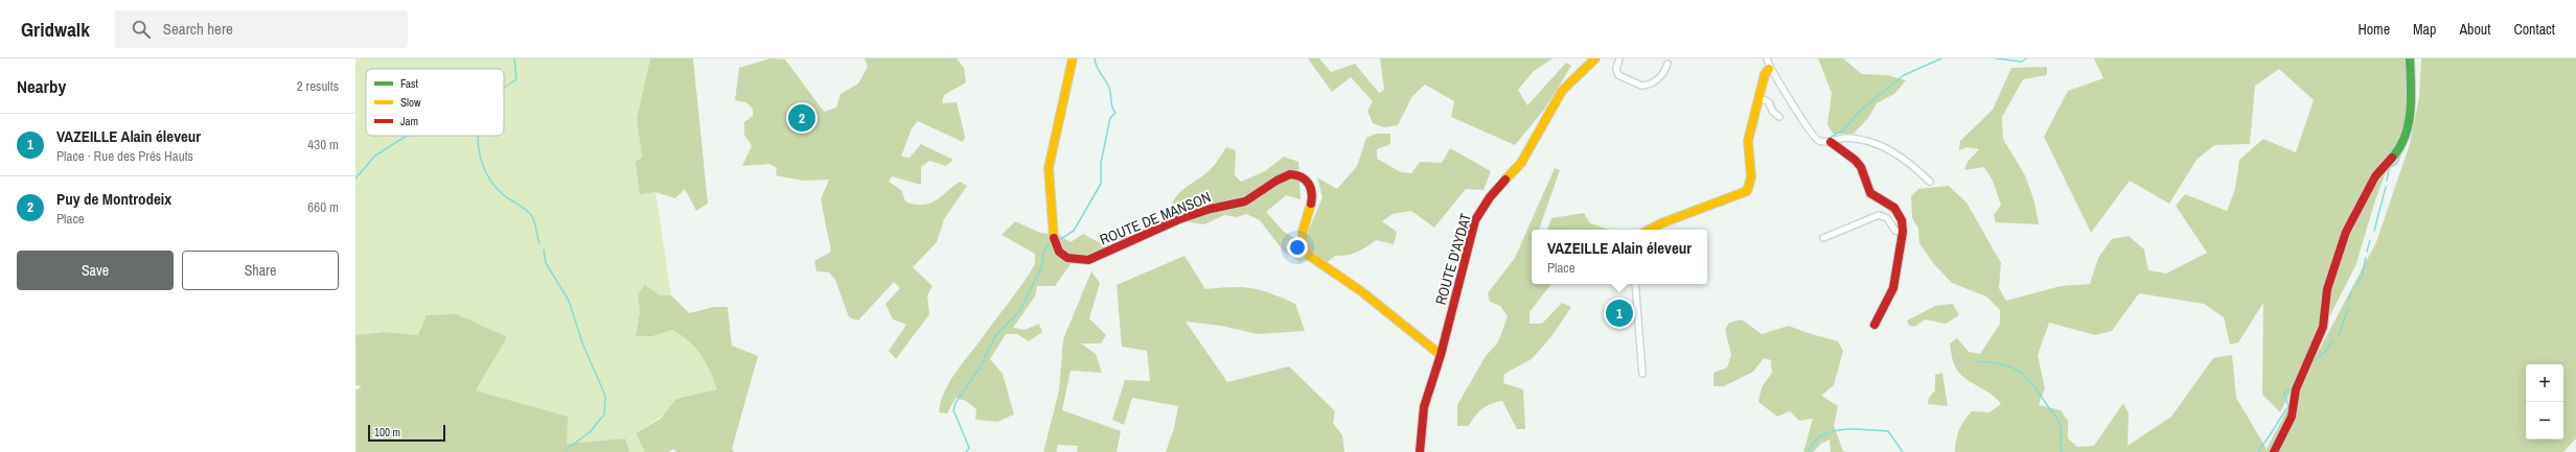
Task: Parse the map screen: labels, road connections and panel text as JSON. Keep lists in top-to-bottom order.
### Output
{
  "streets": {
    "street": ["ROUTE DE MANSON", "ROUTE D'AYDAT"]
  },
  "crossings": [
    ["ROUTE DE MANSON", "ROUTE D'AYDAT"]
  ],
  "legend": ["Fast", "Slow", "Jam"],
  "scale_bar": "100 m",
  "page": {
    "header": "Gridwalk",
    "search": "Search here",
    "nav": [
      "Home",
      "Map",
      "About",
      "Contact"
    ],
    "heading": ["Nearby", "2 results"],
    "pins": ["2", "1"],
    "list": [
      {
        "mark": "1",
        "name": "VAZEILLE Alain éleveur",
        "note": "Place · Rue des Prés Hauts",
        "value": "430 m"
      },
      {
        "mark": "2",
        "name": "Puy de Montrodeix",
        "note": "Place",
        "value": "660 m"
      }
    ],
    "popup": ["VAZEILLE Alain éleveur", "Place"],
    "buttons": ["Save", "Share"],
    "map_buttons": ["+", "−"],
    "scale": "100 m"
  }
}
